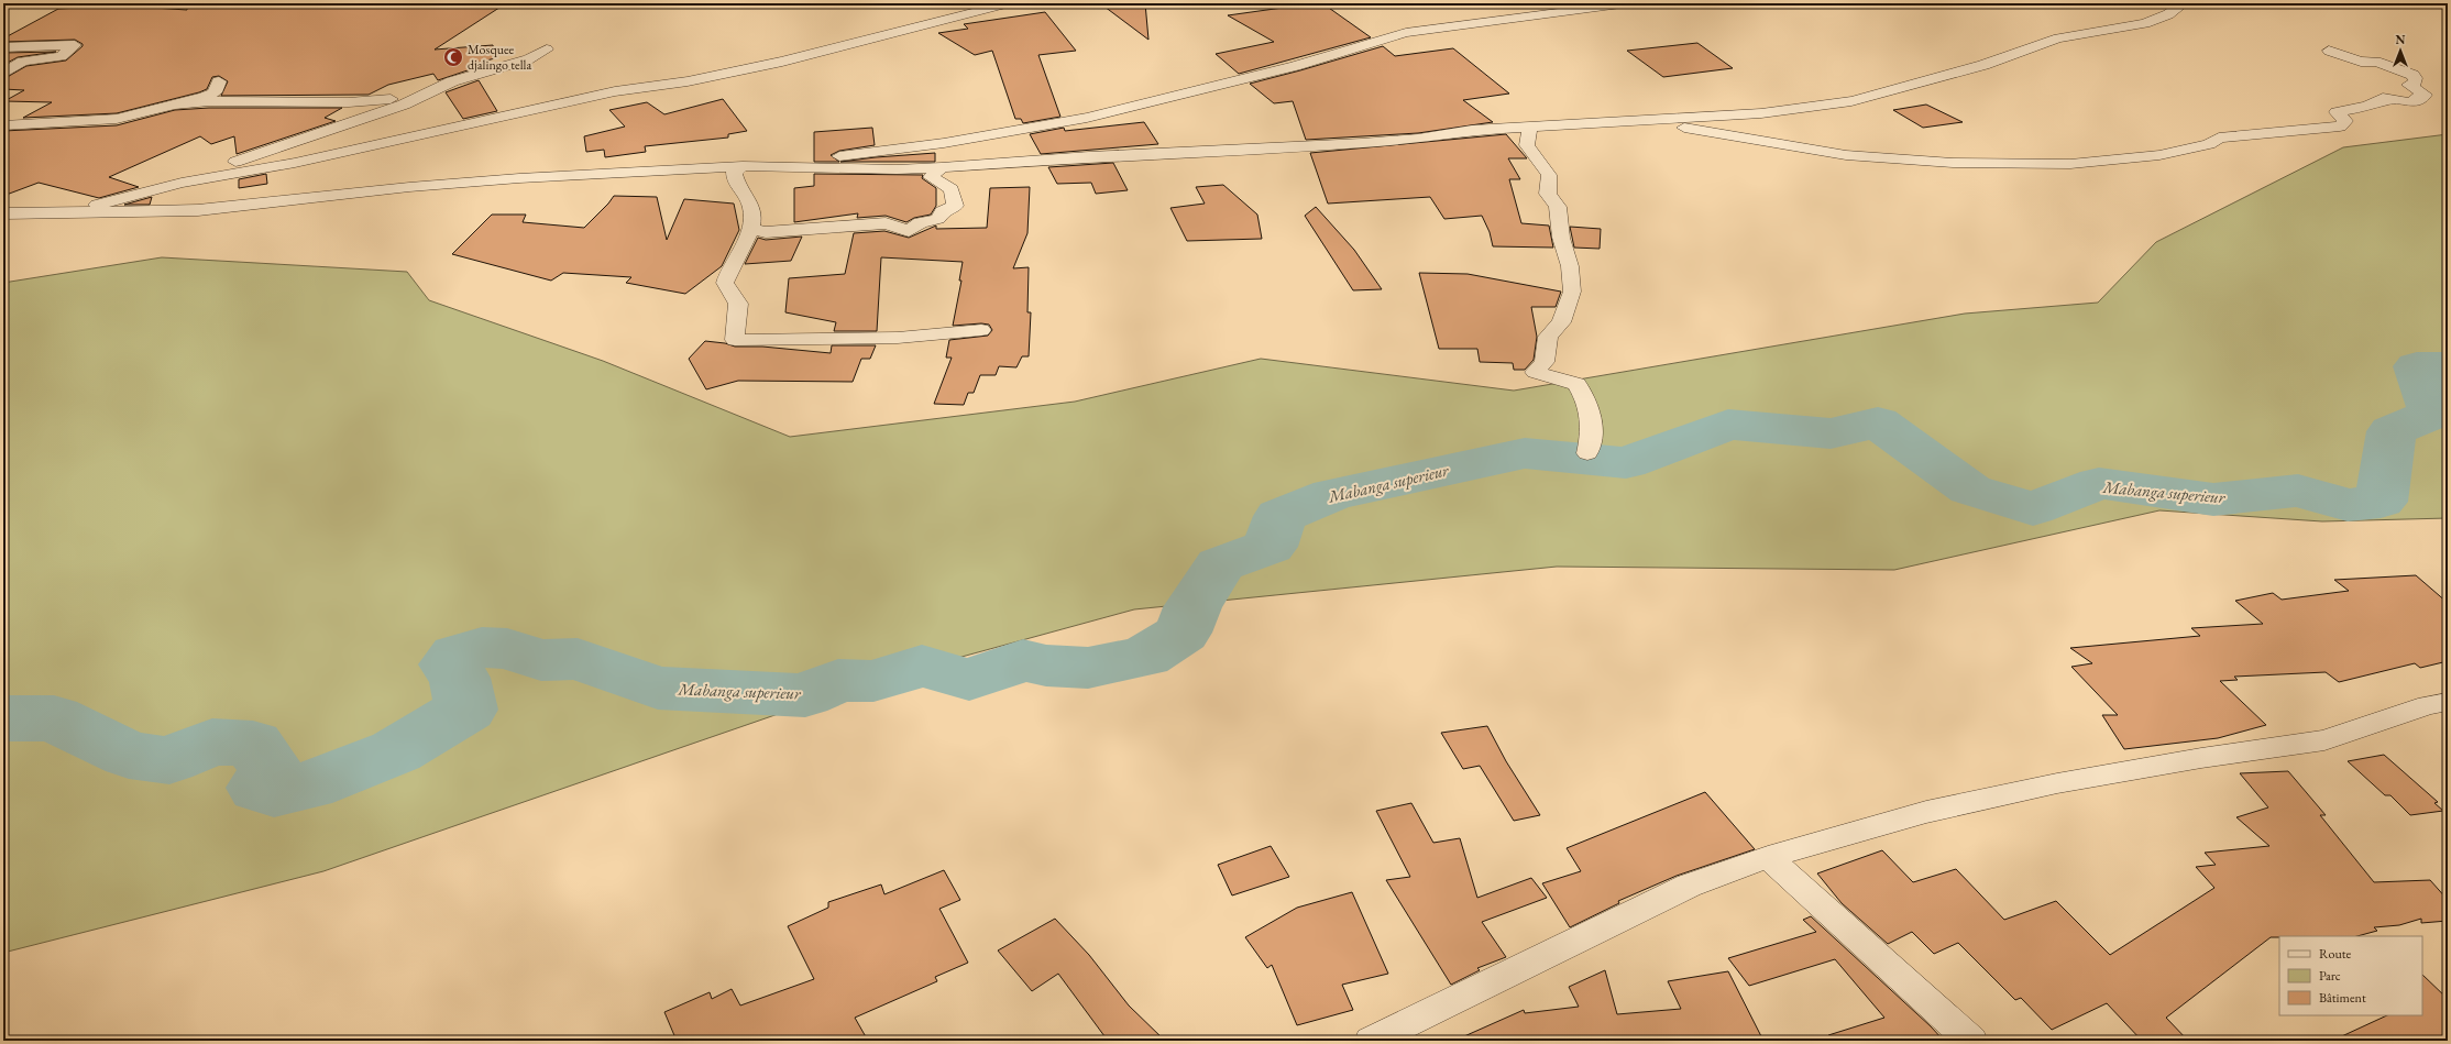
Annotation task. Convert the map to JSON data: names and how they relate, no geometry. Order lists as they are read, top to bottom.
{
  "water": ["Mabanga superieur"],
  "places": {
    "mosque": ["Mosquee djalingo tella"]
  },
  "legend": ["Route", "Parc", "Bâtiment"],
  "north": "top"
}
